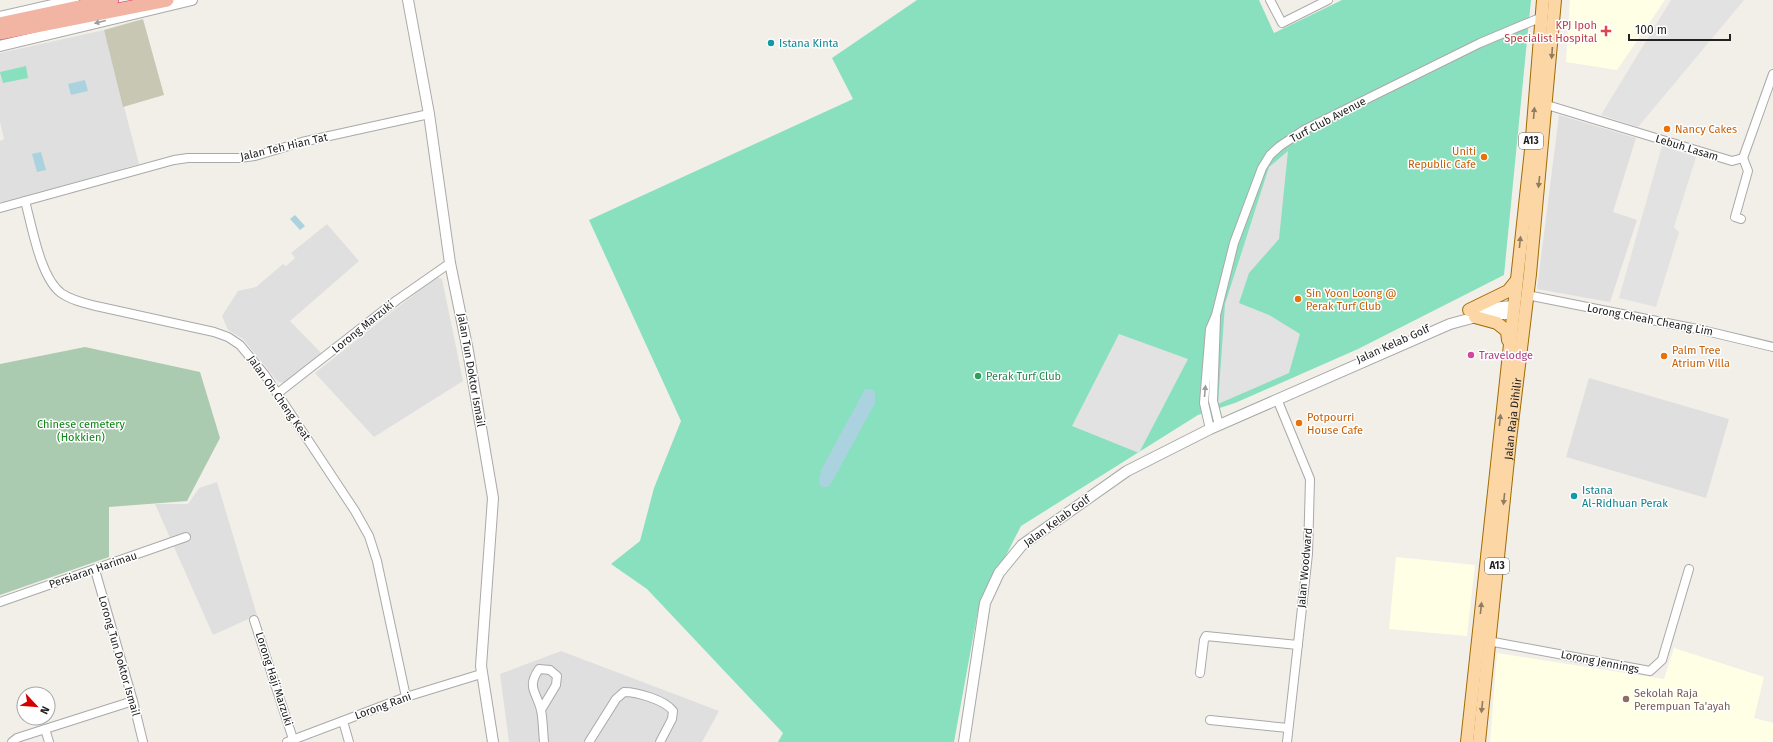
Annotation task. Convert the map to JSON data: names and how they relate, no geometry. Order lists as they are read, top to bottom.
{
  "streets": {
    "main road": ["A13", "Jalan Raja Dihilir"],
    "street": [
      "Turf Club Avenue",
      "Jalan Teh Hian Tat",
      "Lebuh Lasam",
      "Lorong Cheah Cheang Lim",
      "Lorong Marzuki",
      "Jalan Kelab Golf",
      "Jalan Tun Doktor Ismail",
      "Jalan Oh Cheng Keat",
      "Jalan Woodward",
      "Persiaran Harimau",
      "Lorong Tun Doktor Ismail",
      "Lorong Jennings",
      "Lorong Haji Marzuki",
      "Lorong Rani"
    ]
  },
  "crossings": [
    ["Turf Club Avenue", "Jalan Kelab Golf"],
    ["Turf Club Avenue", "Jalan Raja Dihilir"],
    ["Jalan Teh Hian Tat", "Jalan Tun Doktor Ismail"],
    ["Jalan Teh Hian Tat", "Jalan Oh Cheng Keat"],
    ["Lebuh Lasam", "Jalan Raja Dihilir"],
    ["Lorong Cheah Cheang Lim", "Jalan Raja Dihilir"],
    ["Lorong Marzuki", "Jalan Tun Doktor Ismail"],
    ["Lorong Marzuki", "Jalan Oh Cheng Keat"],
    ["Jalan Kelab Golf", "Jalan Woodward"],
    ["Jalan Tun Doktor Ismail", "Lorong Rani"],
    ["Jalan Oh Cheng Keat", "Lorong Rani"],
    ["Jalan Raja Dihilir", "Lorong Jennings"],
    ["Persiaran Harimau", "Lorong Tun Doktor Ismail"],
    ["Lorong Haji Marzuki", "Lorong Rani"]
  ],
  "parks": ["Chinese cemetery (Hokkien)"],
  "places": {
    "health": ["KPJ Ipoh Specialist Hospital"],
    "other": [
      "Istana Kinta",
      "Nancy Cakes",
      "Uniti Republic Cafe",
      "Sin Yoon Loong @ Perak Turf Club",
      "Travelodge",
      "Palm Tree Atrium Villa",
      "Perak Turf Club",
      "Potpourri House Cafe",
      "Istana Al-Ridhuan Perak",
      "Sekolah Raja Perempuan Ta'ayah"
    ]
  },
  "scale_bar": "100 m",
  "north": "bottom right"
}
